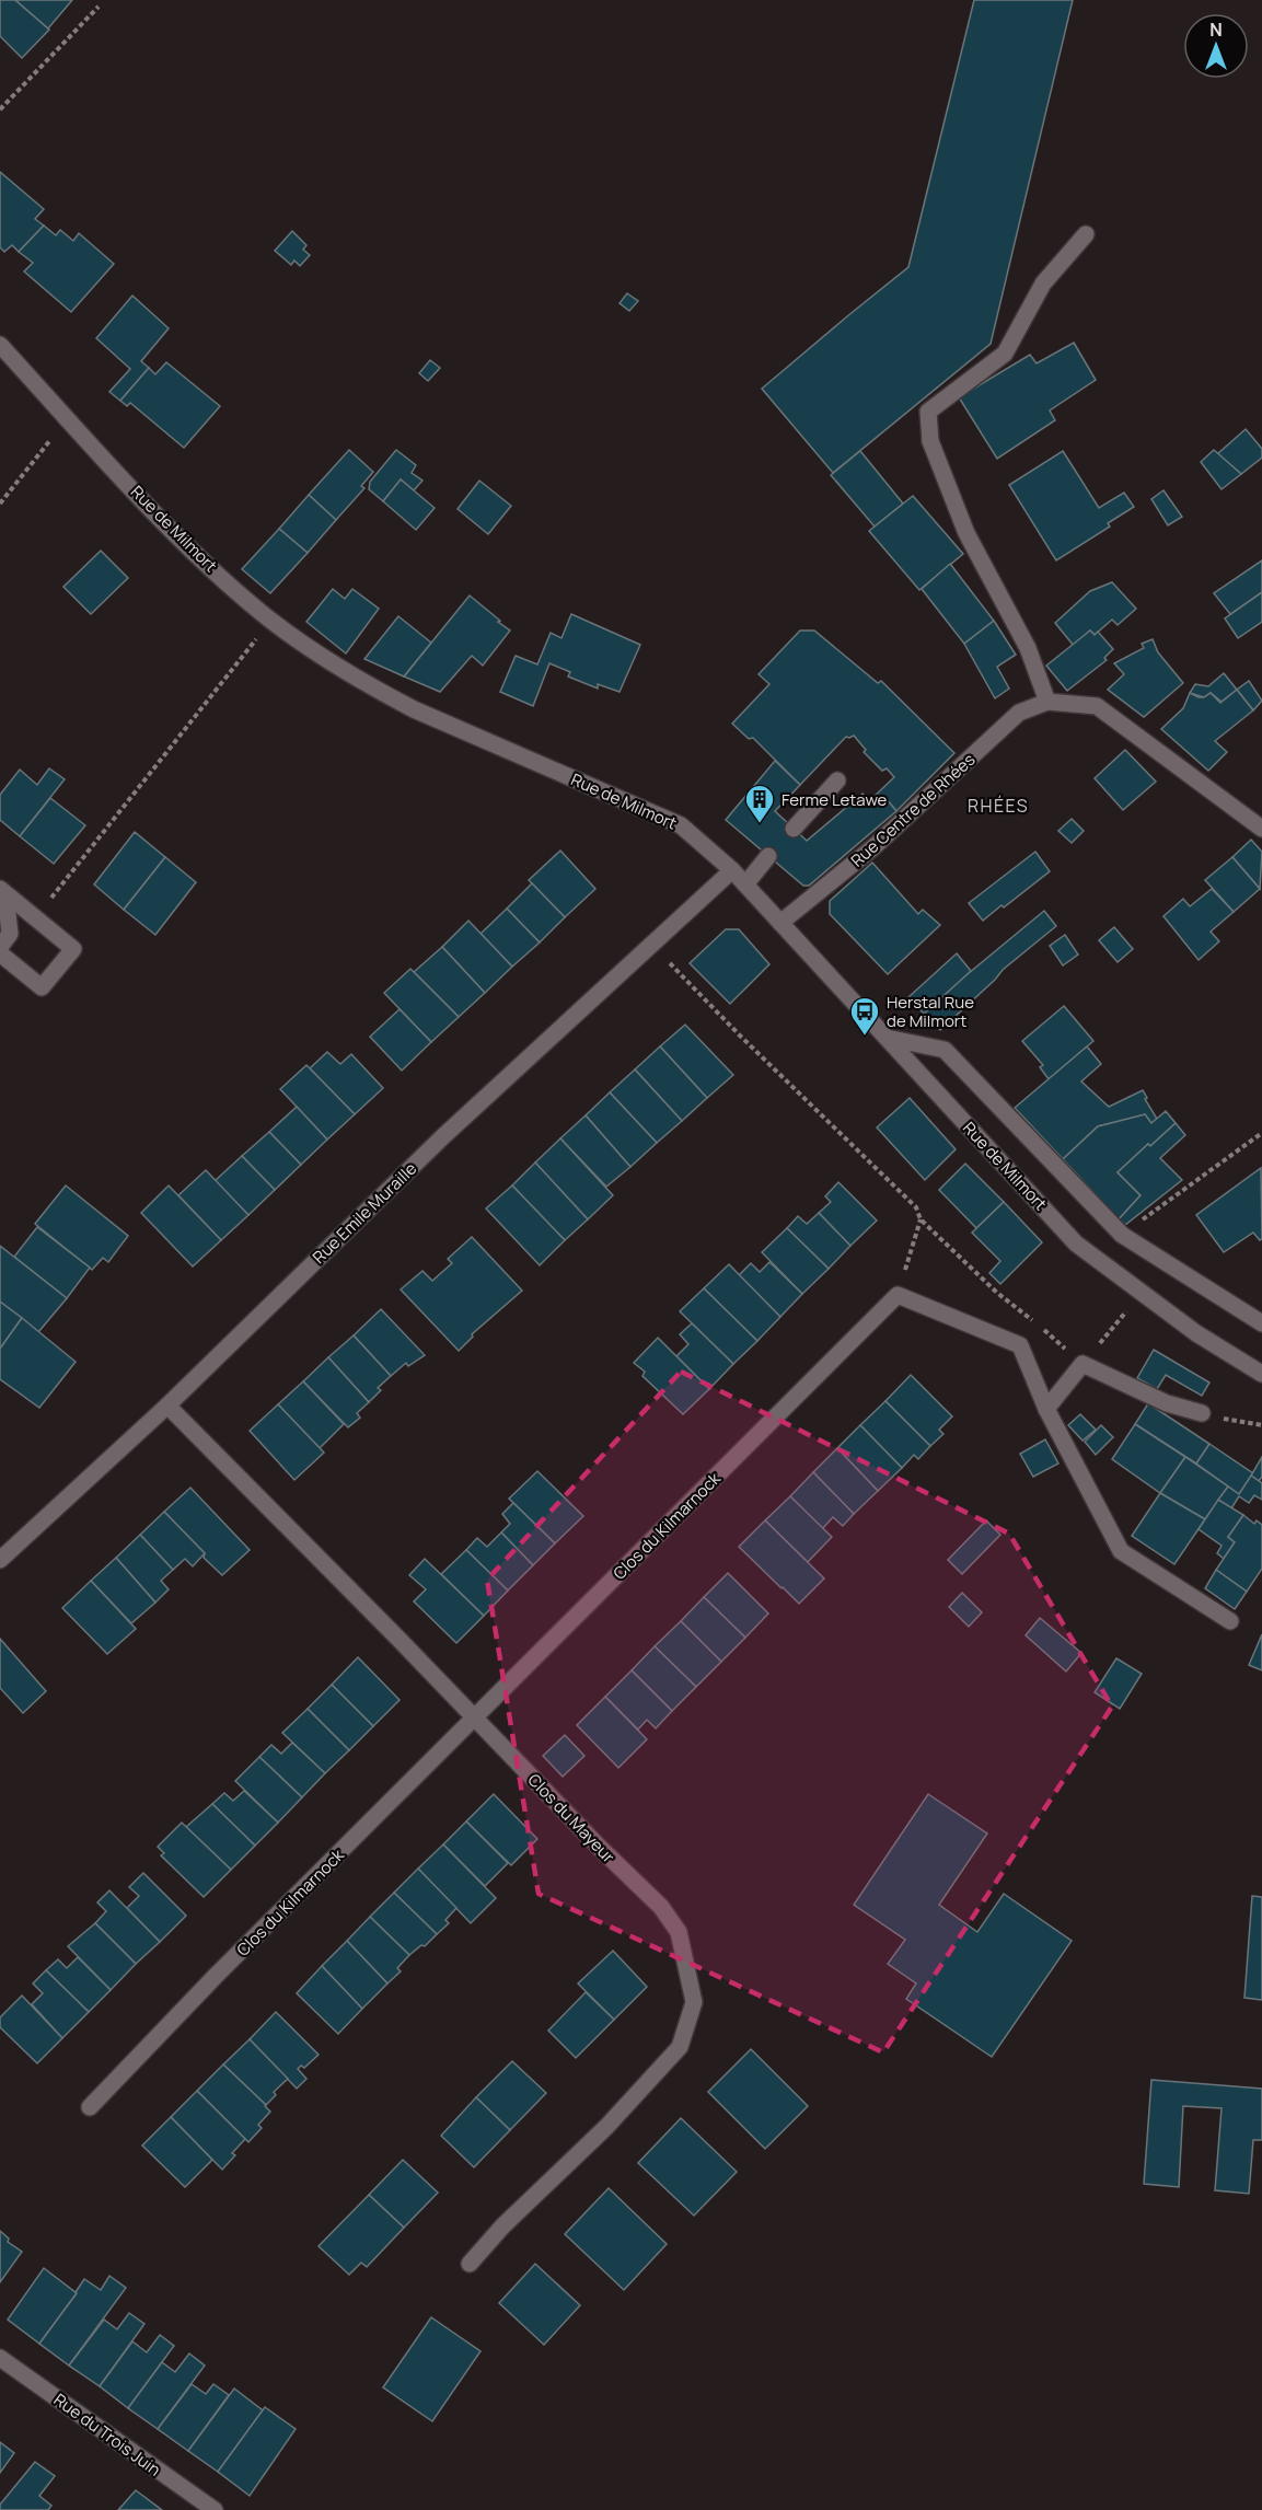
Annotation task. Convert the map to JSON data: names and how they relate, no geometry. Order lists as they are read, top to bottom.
{
  "streets": {
    "street": [
      "Rue de Milmort",
      "Rue Centre de Rhées",
      "Rue Emile Muraille",
      "Clos du Kilmarnock",
      "Clos du Mayeur",
      "Rue du Trois Juin"
    ]
  },
  "crossings": [
    ["Rue de Milmort", "Rue Centre de Rhées"],
    ["Rue de Milmort", "Rue Emile Muraille"],
    ["Rue Emile Muraille", "Clos du Mayeur"],
    ["Clos du Kilmarnock", "Clos du Mayeur"]
  ],
  "districts": ["RHÉES"],
  "places": {
    "building": ["Ferme Letawe"],
    "bus stop": ["Herstal Rue de Milmort"]
  },
  "north": "top"
}
